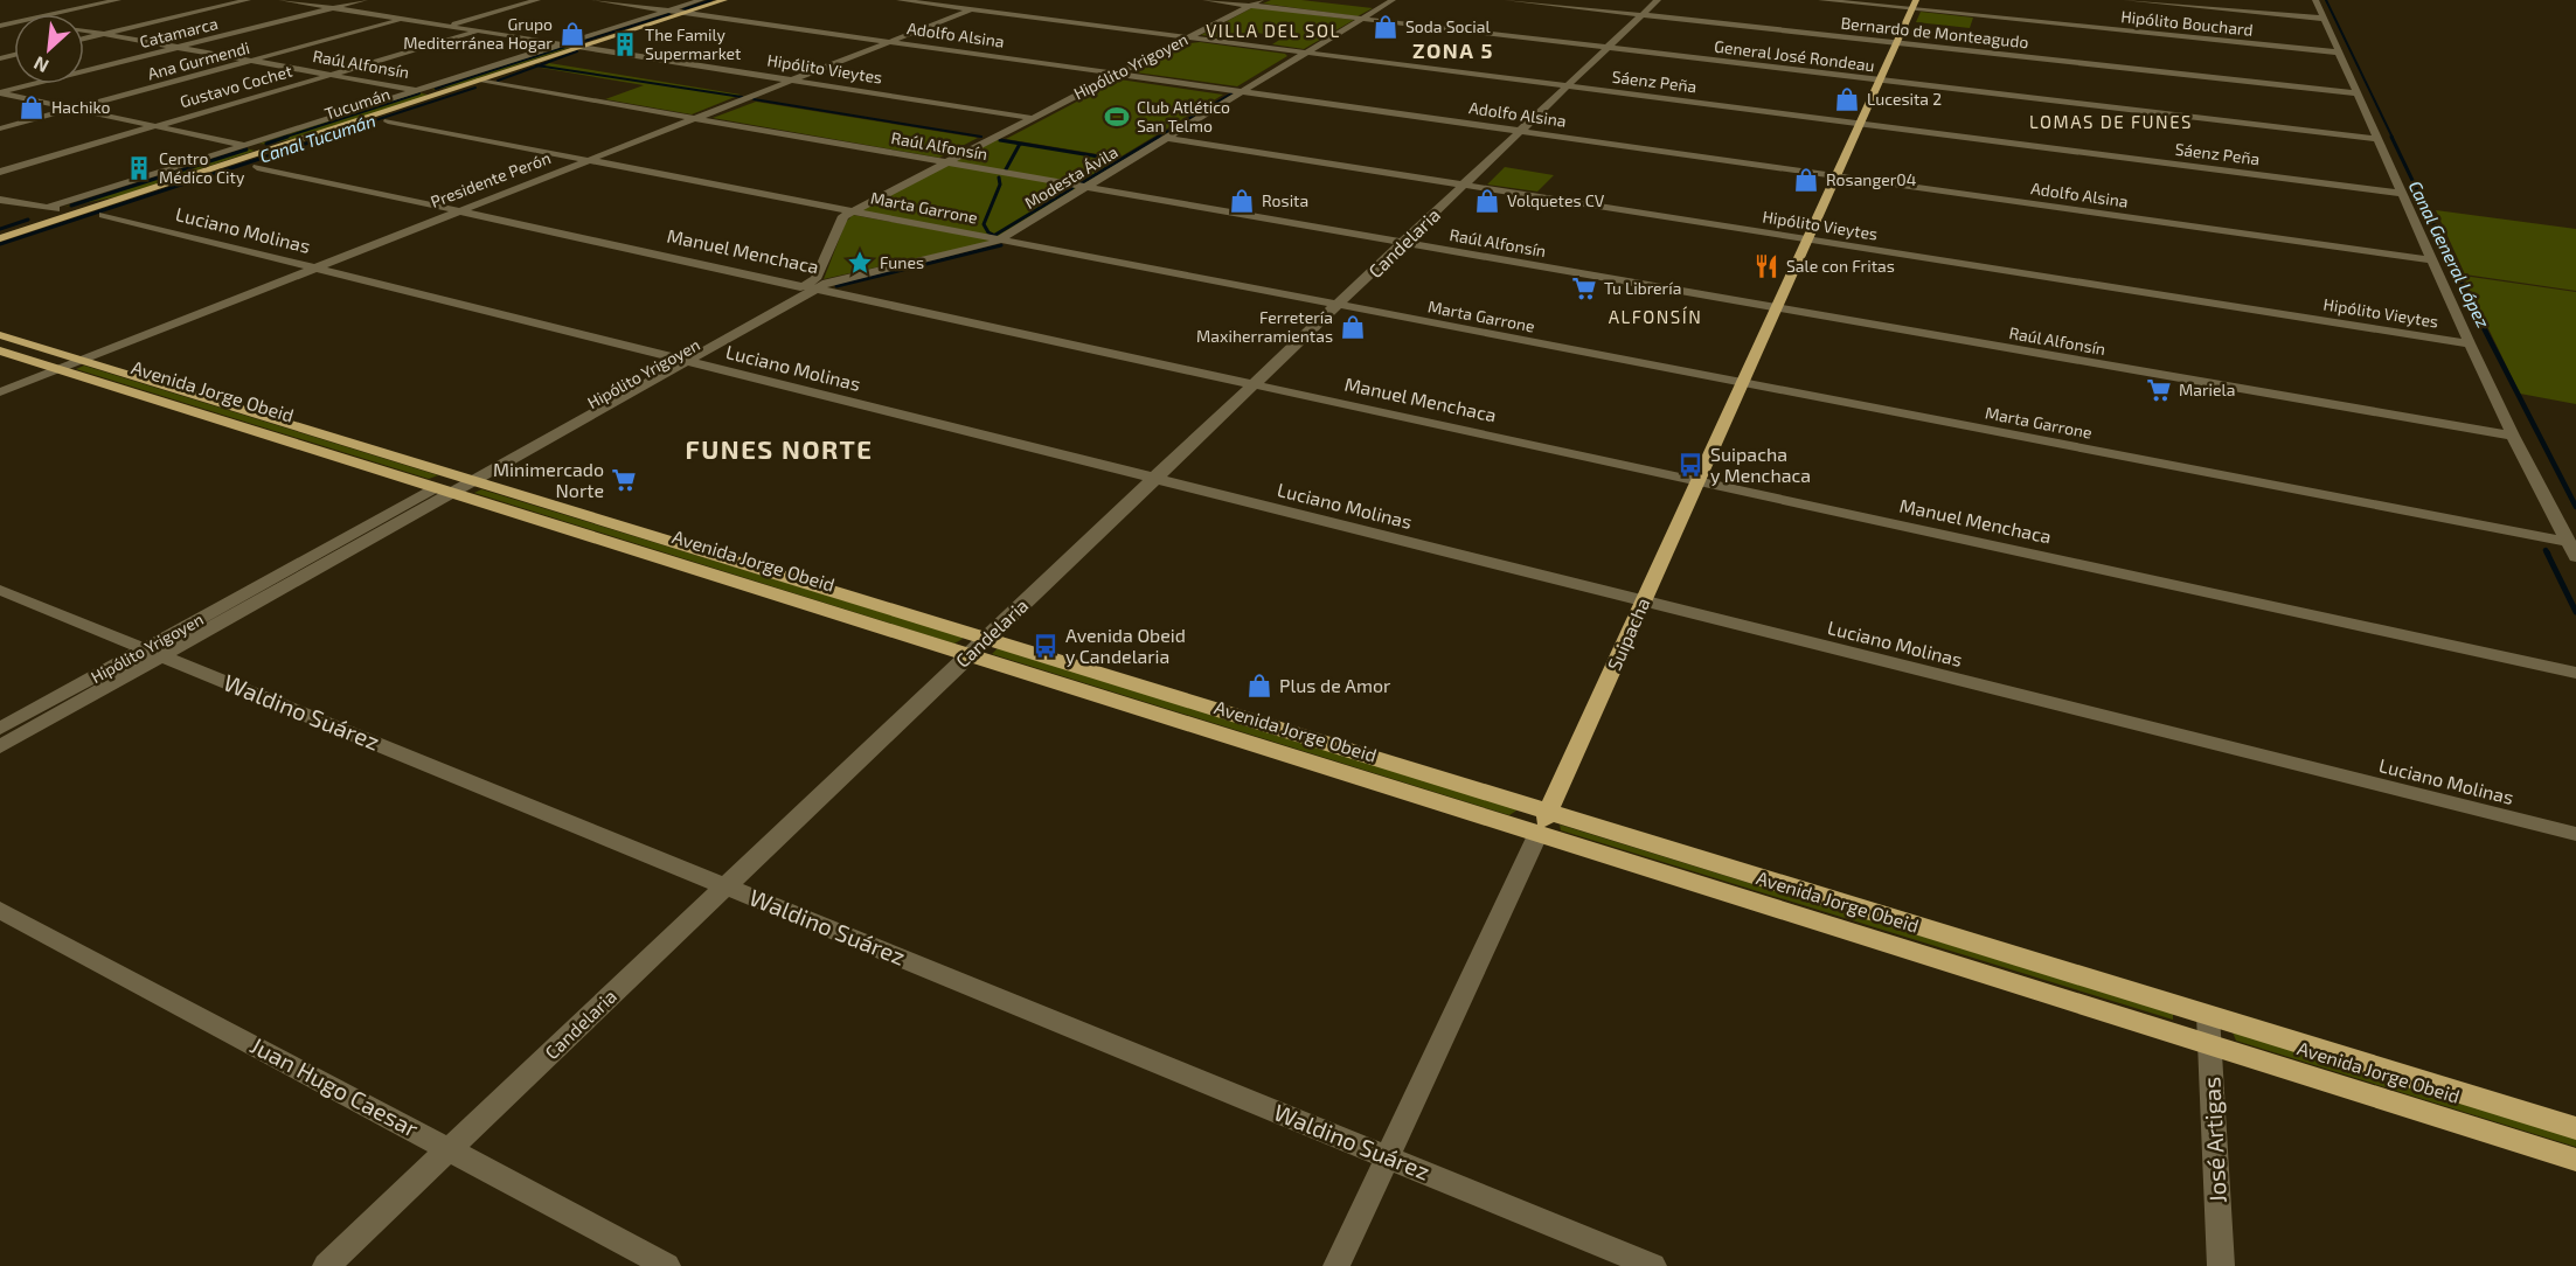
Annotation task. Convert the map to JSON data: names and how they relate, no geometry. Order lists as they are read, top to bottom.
{
  "streets": {
    "main road": ["Tucumán", "Avenida Jorge Obeid", "Suipacha"],
    "street": [
      "Hipólito Bouchard",
      "Catamarca",
      "Bernardo de Monteagudo",
      "Adolfo Alsina",
      "General José Rondeau",
      "Ana Gurmendi",
      "Raúl Alfonsín",
      "Hipólito Yrigoyen",
      "Hipólito Vieytes",
      "Sáenz Peña",
      "Gustavo Cochet",
      "Modesta Ávila",
      "Presidente Perón",
      "Marta Garrone",
      "Luciano Molinas",
      "Candelaria",
      "Manuel Menchaca",
      "Waldino Suárez",
      "Juan Hugo Caesar",
      "José Artigas"
    ]
  },
  "crossings": [
    ["Hipólito Bouchard", "Suipacha"],
    ["Catamarca", "Raúl Alfonsín"],
    ["Catamarca", "Hipólito Vieytes"],
    ["Bernardo de Monteagudo", "Candelaria"],
    ["Bernardo de Monteagudo", "Suipacha"],
    ["Adolfo Alsina", "Hipólito Yrigoyen"],
    ["Adolfo Alsina", "Tucumán"],
    ["Adolfo Alsina", "Modesta Ávila"],
    ["Adolfo Alsina", "Presidente Perón"],
    ["Adolfo Alsina", "Candelaria"],
    ["Adolfo Alsina", "Suipacha"],
    ["General José Rondeau", "Hipólito Yrigoyen"],
    ["General José Rondeau", "Modesta Ávila"],
    ["General José Rondeau", "Candelaria"],
    ["General José Rondeau", "Suipacha"],
    ["Ana Gurmendi", "Raúl Alfonsín"],
    ["Ana Gurmendi", "Hipólito Vieytes"],
    ["Raúl Alfonsín", "Hipólito Yrigoyen"],
    ["Raúl Alfonsín", "Gustavo Cochet"],
    ["Raúl Alfonsín", "Tucumán"],
    ["Raúl Alfonsín", "Modesta Ávila"],
    ["Raúl Alfonsín", "Presidente Perón"],
    ["Raúl Alfonsín", "Candelaria"],
    ["Raúl Alfonsín", "Suipacha"],
    ["Hipólito Yrigoyen", "Hipólito Vieytes"],
    ["Hipólito Yrigoyen", "Sáenz Peña"],
    ["Hipólito Yrigoyen", "Modesta Ávila"],
    ["Hipólito Yrigoyen", "Marta Garrone"],
    ["Hipólito Yrigoyen", "Luciano Molinas"],
    ["Hipólito Yrigoyen", "Manuel Menchaca"],
    ["Hipólito Yrigoyen", "Avenida Jorge Obeid"],
    ["Hipólito Yrigoyen", "Waldino Suárez"],
    ["Hipólito Vieytes", "Gustavo Cochet"],
    ["Hipólito Vieytes", "Tucumán"],
    ["Hipólito Vieytes", "Modesta Ávila"],
    ["Hipólito Vieytes", "Presidente Perón"],
    ["Hipólito Vieytes", "Candelaria"],
    ["Hipólito Vieytes", "Suipacha"],
    ["Sáenz Peña", "Modesta Ávila"],
    ["Sáenz Peña", "Presidente Perón"],
    ["Sáenz Peña", "Candelaria"],
    ["Sáenz Peña", "Suipacha"],
    ["Modesta Ávila", "Marta Garrone"],
    ["Modesta Ávila", "Manuel Menchaca"],
    ["Presidente Perón", "Marta Garrone"],
    ["Presidente Perón", "Luciano Molinas"],
    ["Presidente Perón", "Manuel Menchaca"],
    ["Presidente Perón", "Avenida Jorge Obeid"],
    ["Marta Garrone", "Candelaria"],
    ["Marta Garrone", "Suipacha"],
    ["Luciano Molinas", "Candelaria"],
    ["Luciano Molinas", "Suipacha"],
    ["Candelaria", "Manuel Menchaca"],
    ["Candelaria", "Avenida Jorge Obeid"],
    ["Candelaria", "Waldino Suárez"],
    ["Candelaria", "Juan Hugo Caesar"],
    ["Manuel Menchaca", "Suipacha"],
    ["Avenida Jorge Obeid", "Suipacha"],
    ["Avenida Jorge Obeid", "José Artigas"],
    ["Suipacha", "Waldino Suárez"]
  ],
  "districts": [
    "VILLA DEL SOL",
    "ZONA 5",
    "LOMAS DE FUNES",
    "ALFONSÍN",
    "FUNES NORTE"
  ],
  "water": ["Canal Tucumán", "Canal General López"],
  "places": {
    "shop": [
      "Soda Social",
      "Grupo Mediterránea Hogar",
      "Lucesita 2",
      "Hachiko",
      "Rosanger04",
      "Rosita",
      "Volquetes CV",
      "Ferretería Maxiherramientas",
      "Plus de Amor"
    ],
    "building": ["The Family Supermarket", "Centro Médico City"],
    "sports": ["Club Atlético San Telmo"],
    "place": ["Funes"],
    "restaurant": ["Sale con Fritas"],
    "supermarket": ["Tu Librería", "Mariela", "Minimercado Norte"],
    "bus stop": ["Suipacha y Menchaca", "Avenida Obeid y Candelaria"]
  },
  "north": "bottom left"
}
